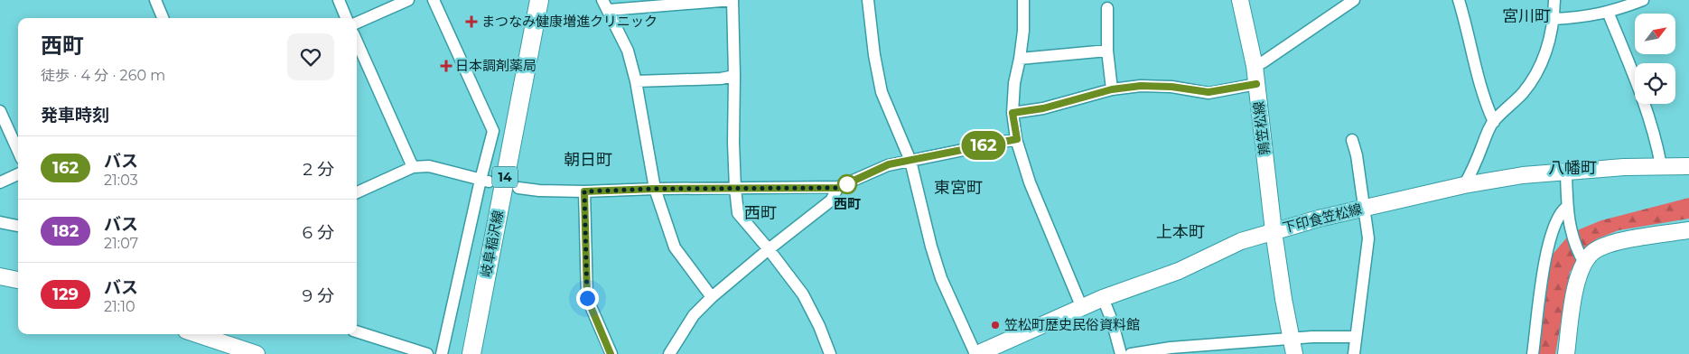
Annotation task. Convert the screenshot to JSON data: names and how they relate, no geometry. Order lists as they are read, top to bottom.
{
  "streets": {
    "main road": [
      "鶉笠松線",
      "14",
      "下印食笠松線",
      "岐阜稲沢線"
    ]
  },
  "crossings": [
    ["鶉笠松線", "下印食笠松線"]
  ],
  "districts": [
    "宮川町",
    "朝日町",
    "八幡町",
    "東宮町",
    "西町",
    "上本町"
  ],
  "places": {
    "health": ["まつなみ健康増進クリニック", "日本調剤薬局"],
    "other": ["西町", "笠松町歴史民俗資料館"]
  },
  "lines": ["bus line 162"],
  "north": "top right",
  "page": {
    "on_map": "162",
    "heading": [
      ["西町", "徒歩 · 4 分 · 260 m"],
      "発車時刻"
    ],
    "list": [
      {
        "mark": "162",
        "name": "バス",
        "note": "21:03",
        "value": "2 分"
      },
      {
        "mark": "182",
        "name": "バス",
        "note": "21:07",
        "value": "6 分"
      },
      {
        "mark": "129",
        "name": "バス",
        "note": "21:10",
        "value": "9 分"
      }
    ]
  }
}
